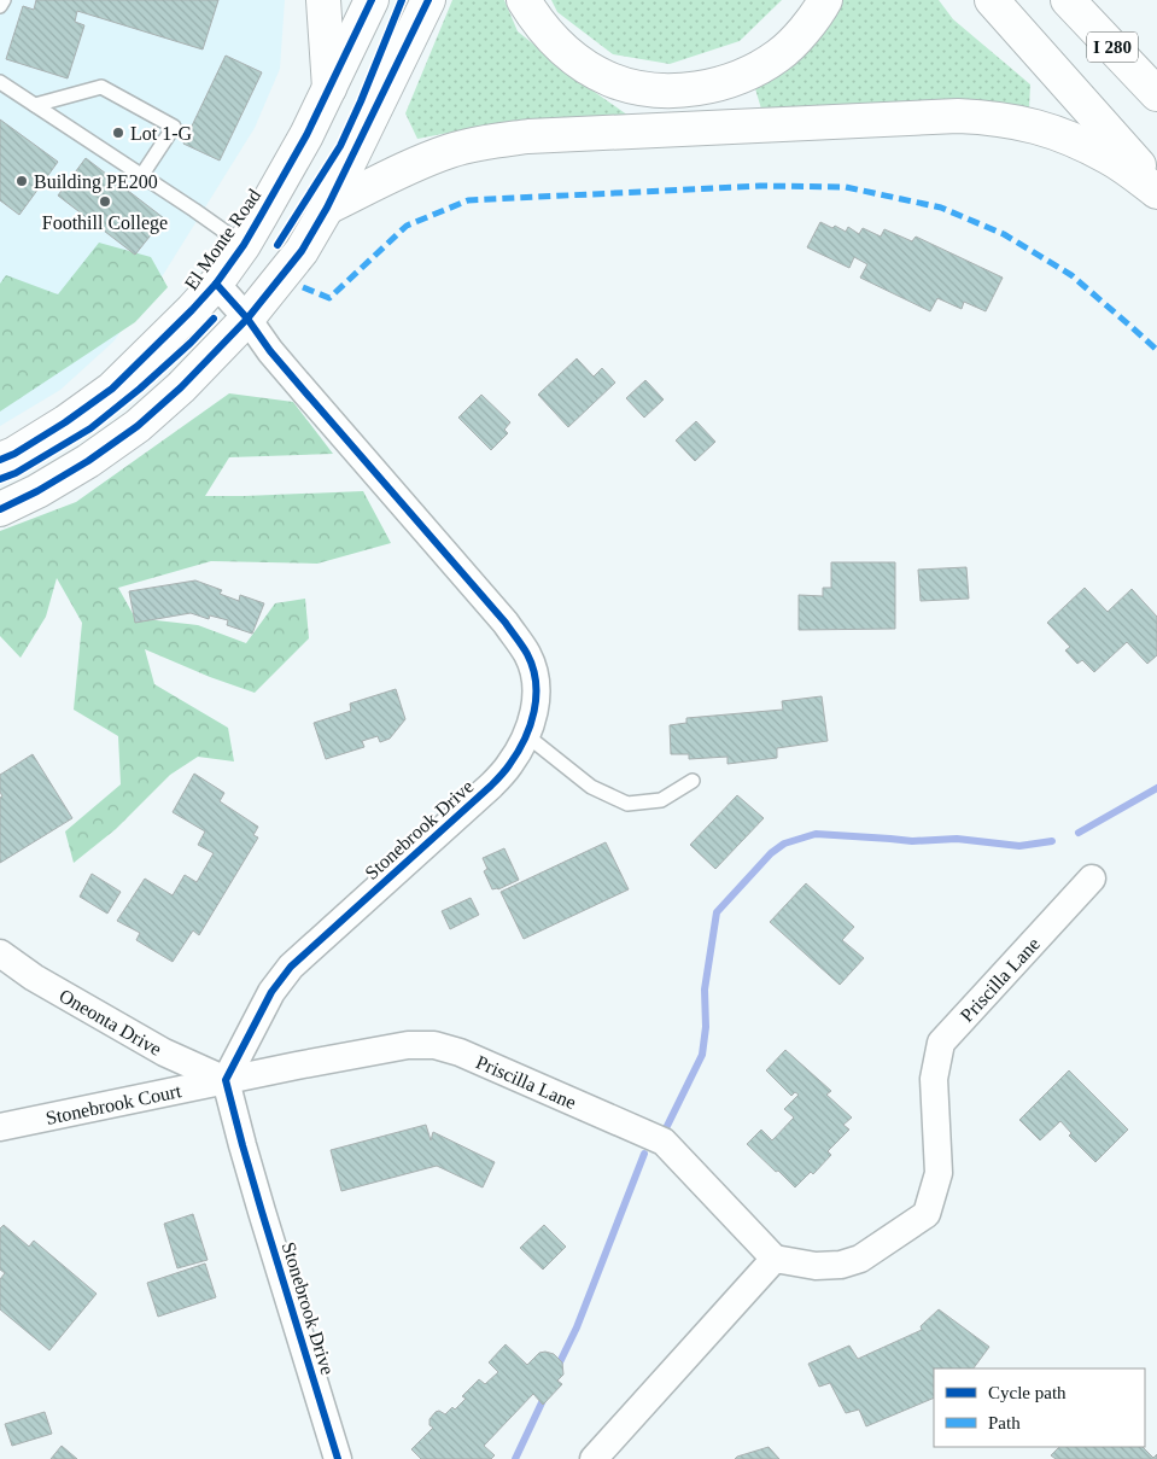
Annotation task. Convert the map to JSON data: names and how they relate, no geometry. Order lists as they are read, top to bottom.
{
  "streets": {
    "main road": ["I 280", "El Monte Road"],
    "street": [
      "Stonebrook Drive",
      "Priscilla Lane",
      "Oneonta Drive",
      "Stonebrook Court"
    ]
  },
  "crossings": [
    ["El Monte Road", "Stonebrook Drive"],
    ["Stonebrook Drive", "Priscilla Lane"],
    ["Stonebrook Drive", "Oneonta Drive"],
    ["Stonebrook Drive", "Stonebrook Court"],
    ["Priscilla Lane", "Oneonta Drive"],
    ["Priscilla Lane", "Stonebrook Court"],
    ["Oneonta Drive", "Stonebrook Court"]
  ],
  "places": ["Lot 1-G", "Building PE200", "Foothill College"],
  "legend": ["Cycle path", "Path"]
}
